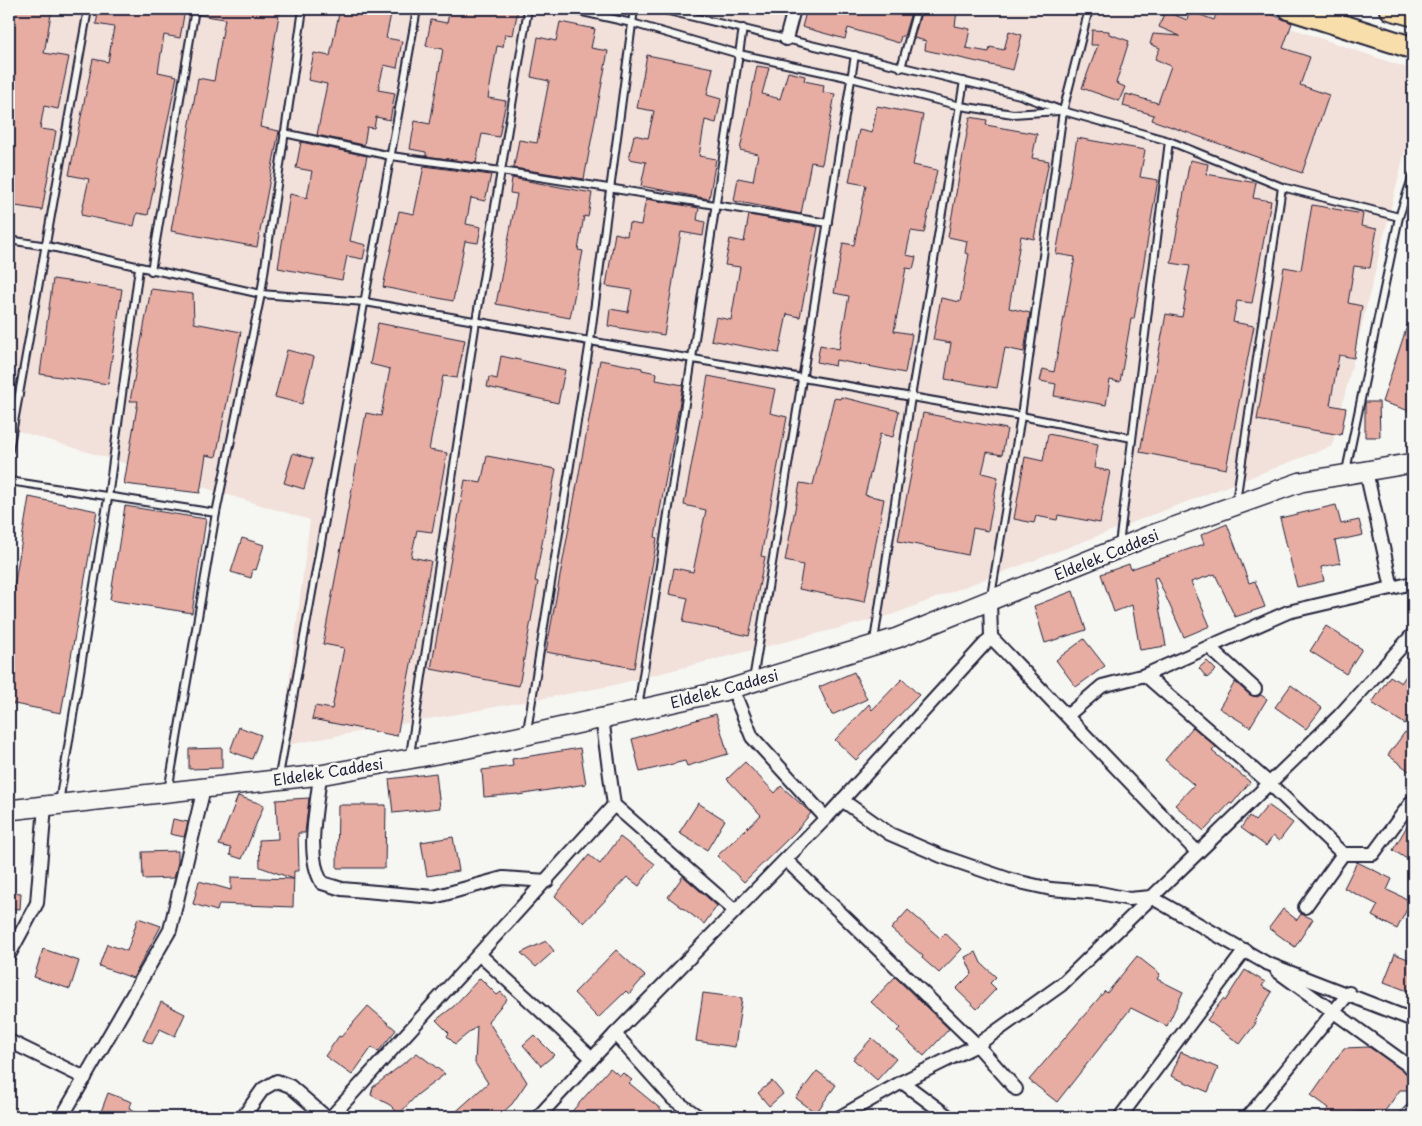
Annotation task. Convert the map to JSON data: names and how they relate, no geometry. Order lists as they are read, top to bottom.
{
  "streets": {
    "street": ["Eldelek Caddesi"]
  }
}
